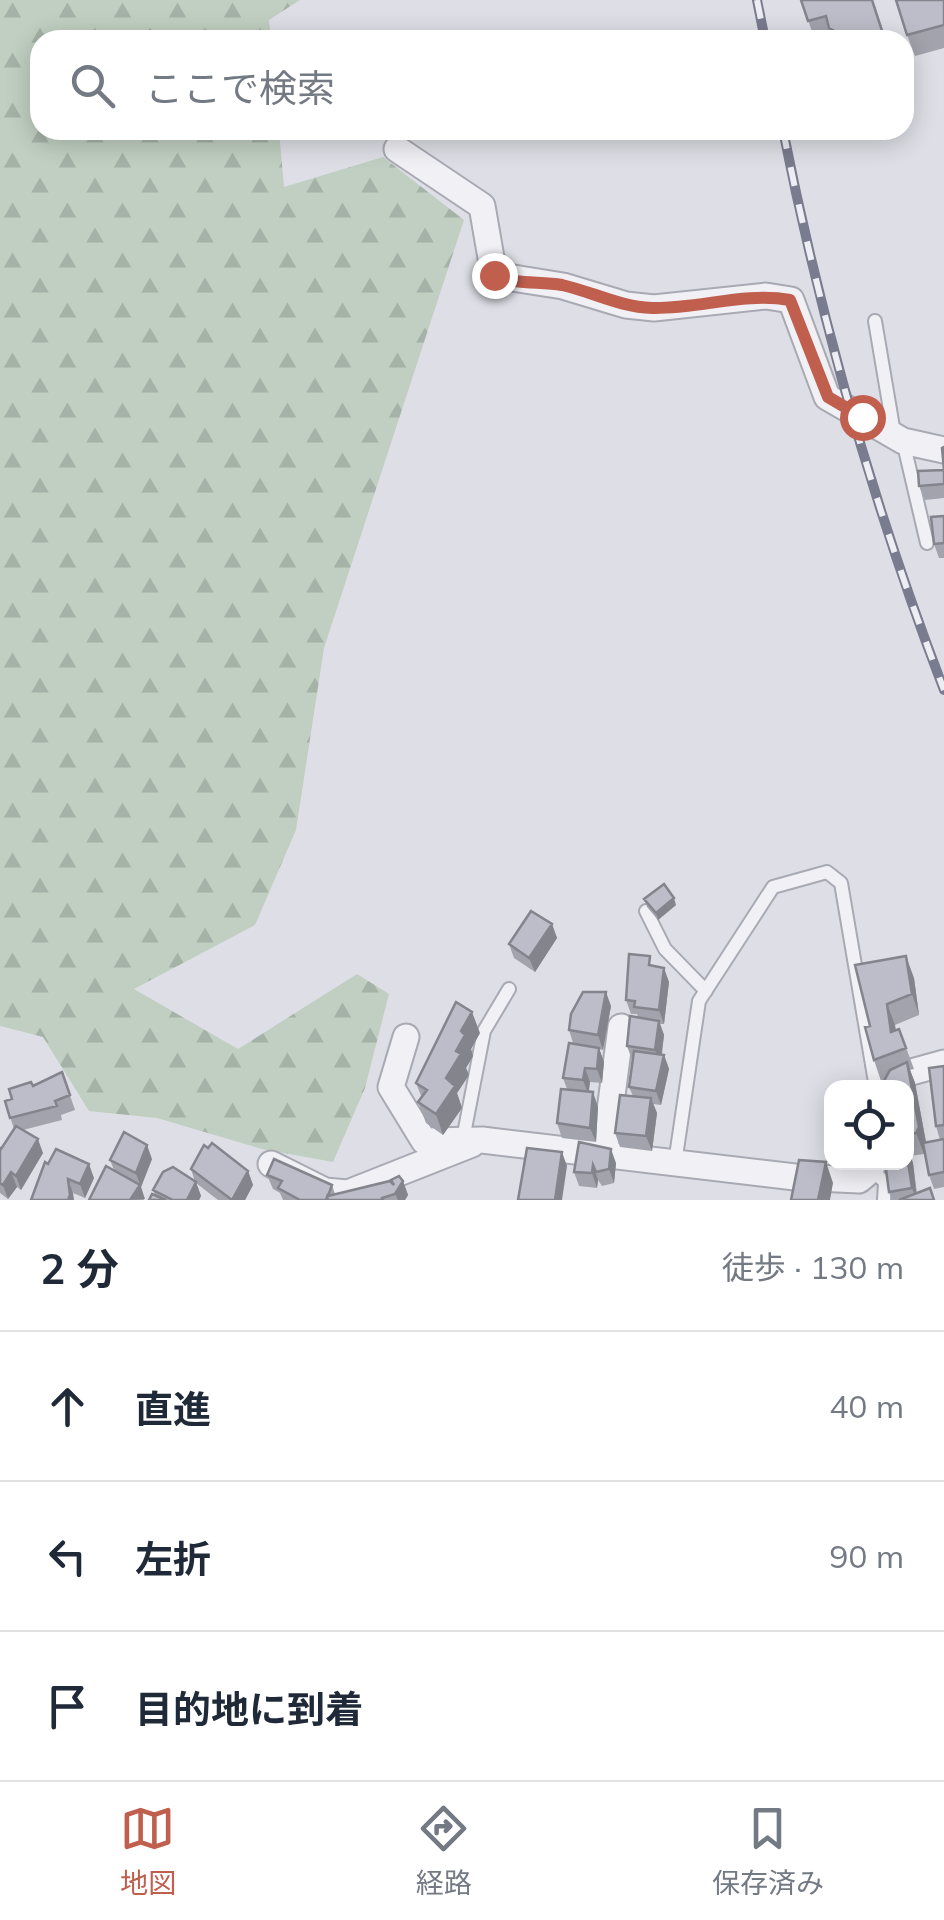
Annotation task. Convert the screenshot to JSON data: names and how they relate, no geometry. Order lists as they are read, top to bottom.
{
  "page": {
    "search": "ここで検索",
    "heading": ["2 分", "徒歩 · 130 m"],
    "list": [
      ["直進", "40 m"],
      ["左折", "90 m"],
      "目的地に到着"
    ],
    "nav": ["地図", "経路", "保存済み"]
  }
}
